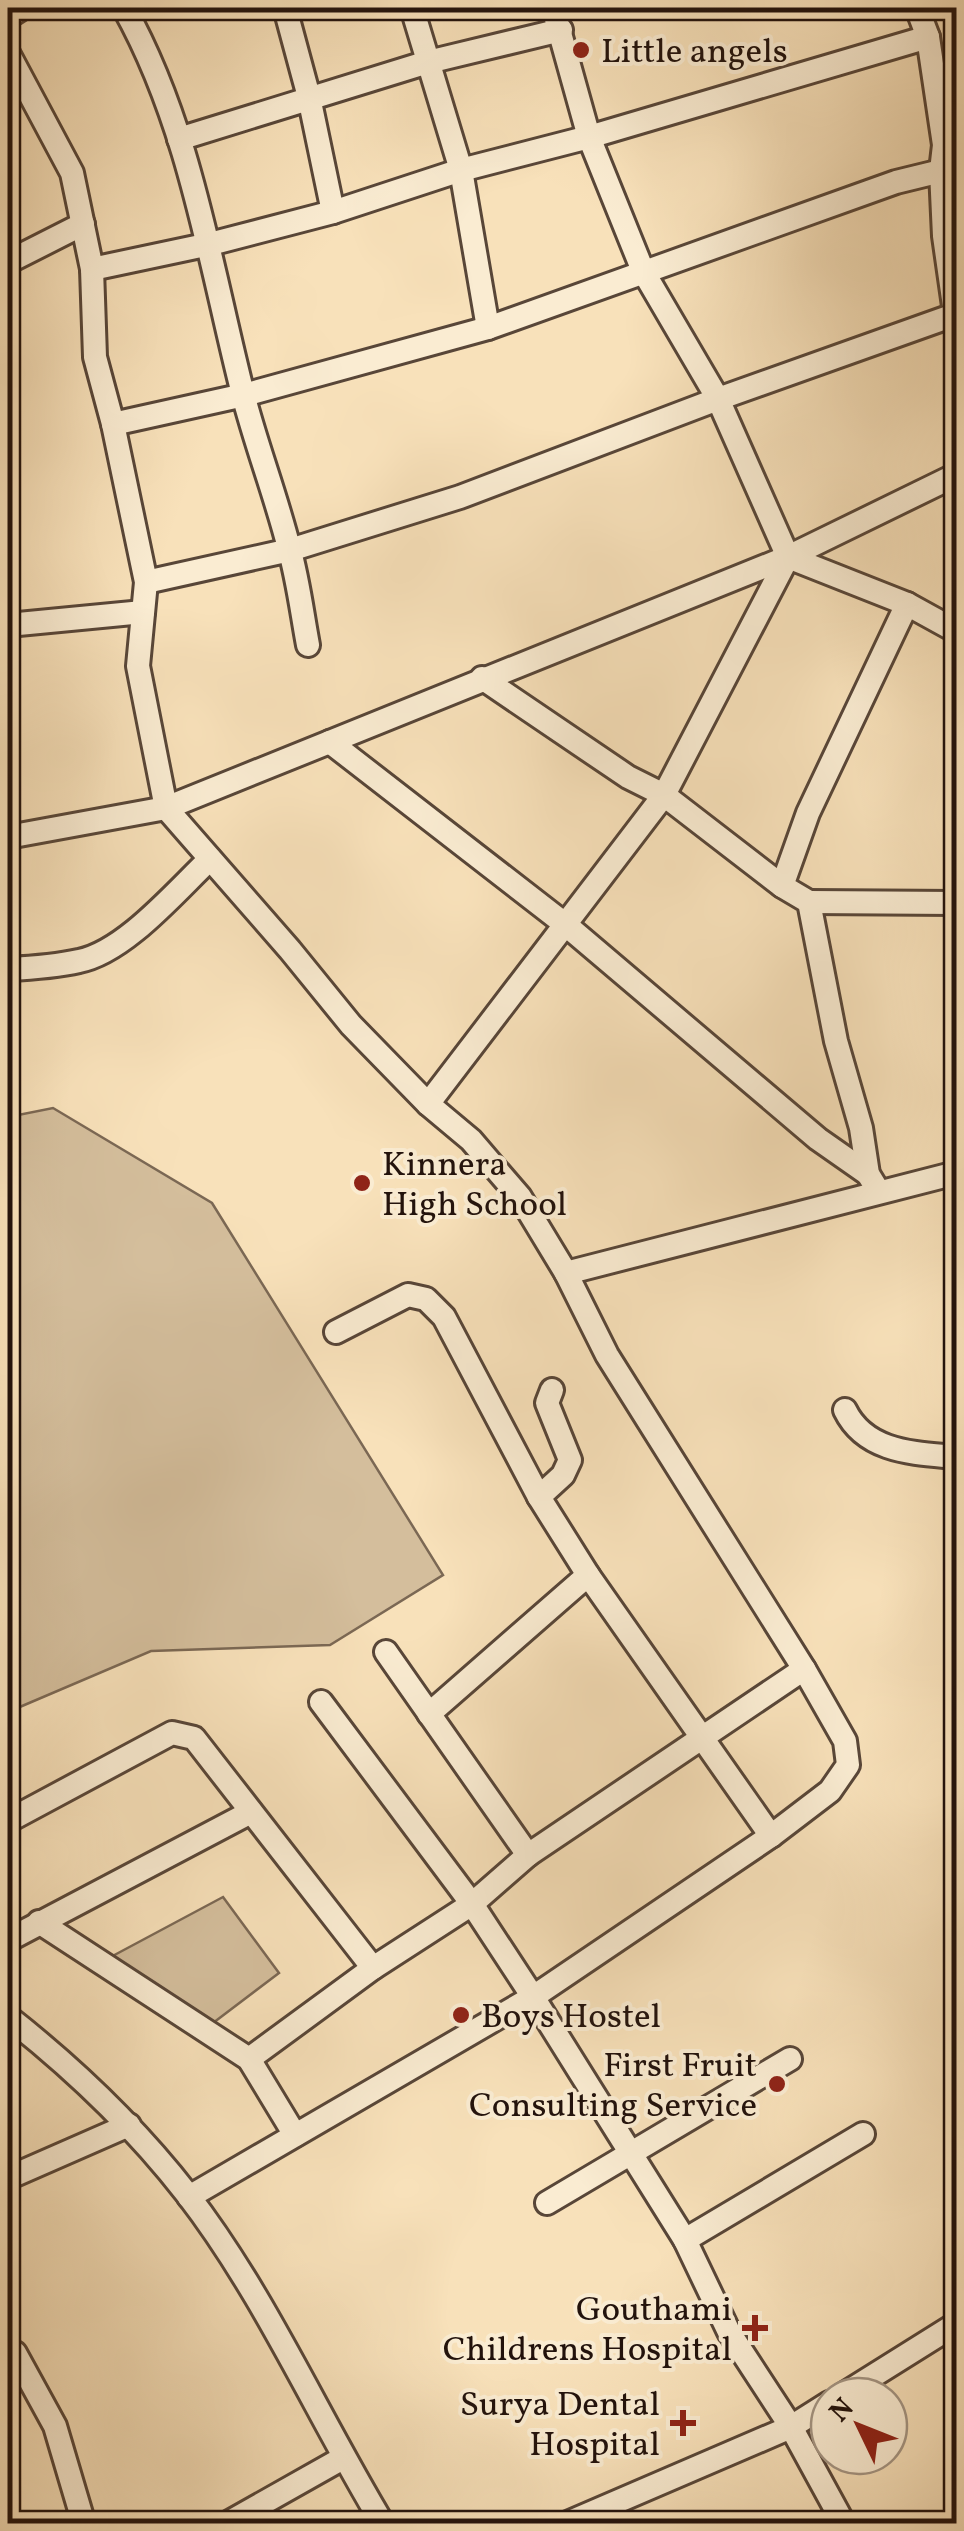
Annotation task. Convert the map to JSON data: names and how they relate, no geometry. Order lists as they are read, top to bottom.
{
  "places": {
    "other": [
      "Little angels",
      "Kinnera High School",
      "Boys Hostel",
      "First Fruit Consulting Service"
    ],
    "health": ["Gouthami Childrens Hospital", "Surya Dental Hospital"]
  },
  "north": "top left"
}
